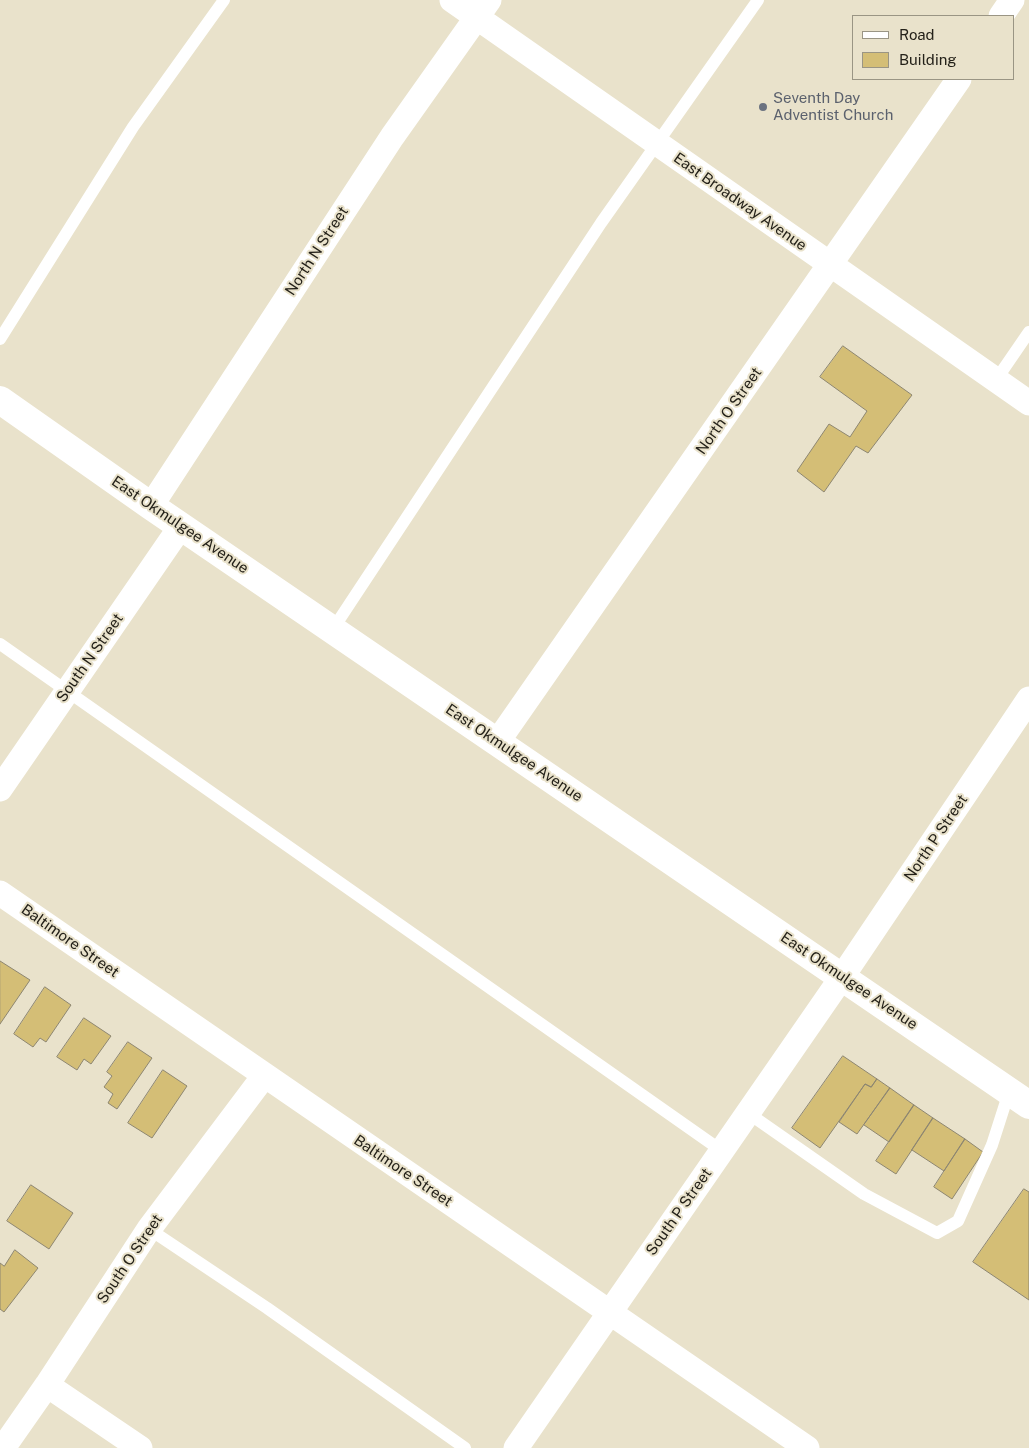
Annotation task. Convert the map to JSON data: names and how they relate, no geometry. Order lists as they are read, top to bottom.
{
  "streets": {
    "main road": ["East Okmulgee Avenue"],
    "street": [
      "East Broadway Avenue",
      "North N Street",
      "North O Street",
      "South N Street",
      "North P Street",
      "Baltimore Street",
      "South P Street",
      "South O Street"
    ]
  },
  "crossings": [
    ["East Broadway Avenue", "North N Street"],
    ["East Broadway Avenue", "North O Street"],
    ["North N Street", "East Okmulgee Avenue"],
    ["North O Street", "East Okmulgee Avenue"],
    ["East Okmulgee Avenue", "South N Street"],
    ["East Okmulgee Avenue", "North P Street"],
    ["East Okmulgee Avenue", "South P Street"],
    ["North P Street", "South P Street"],
    ["Baltimore Street", "South P Street"],
    ["Baltimore Street", "South O Street"]
  ],
  "places": ["Seventh Day Adventist Church"],
  "legend": ["Road", "Building"]
}
